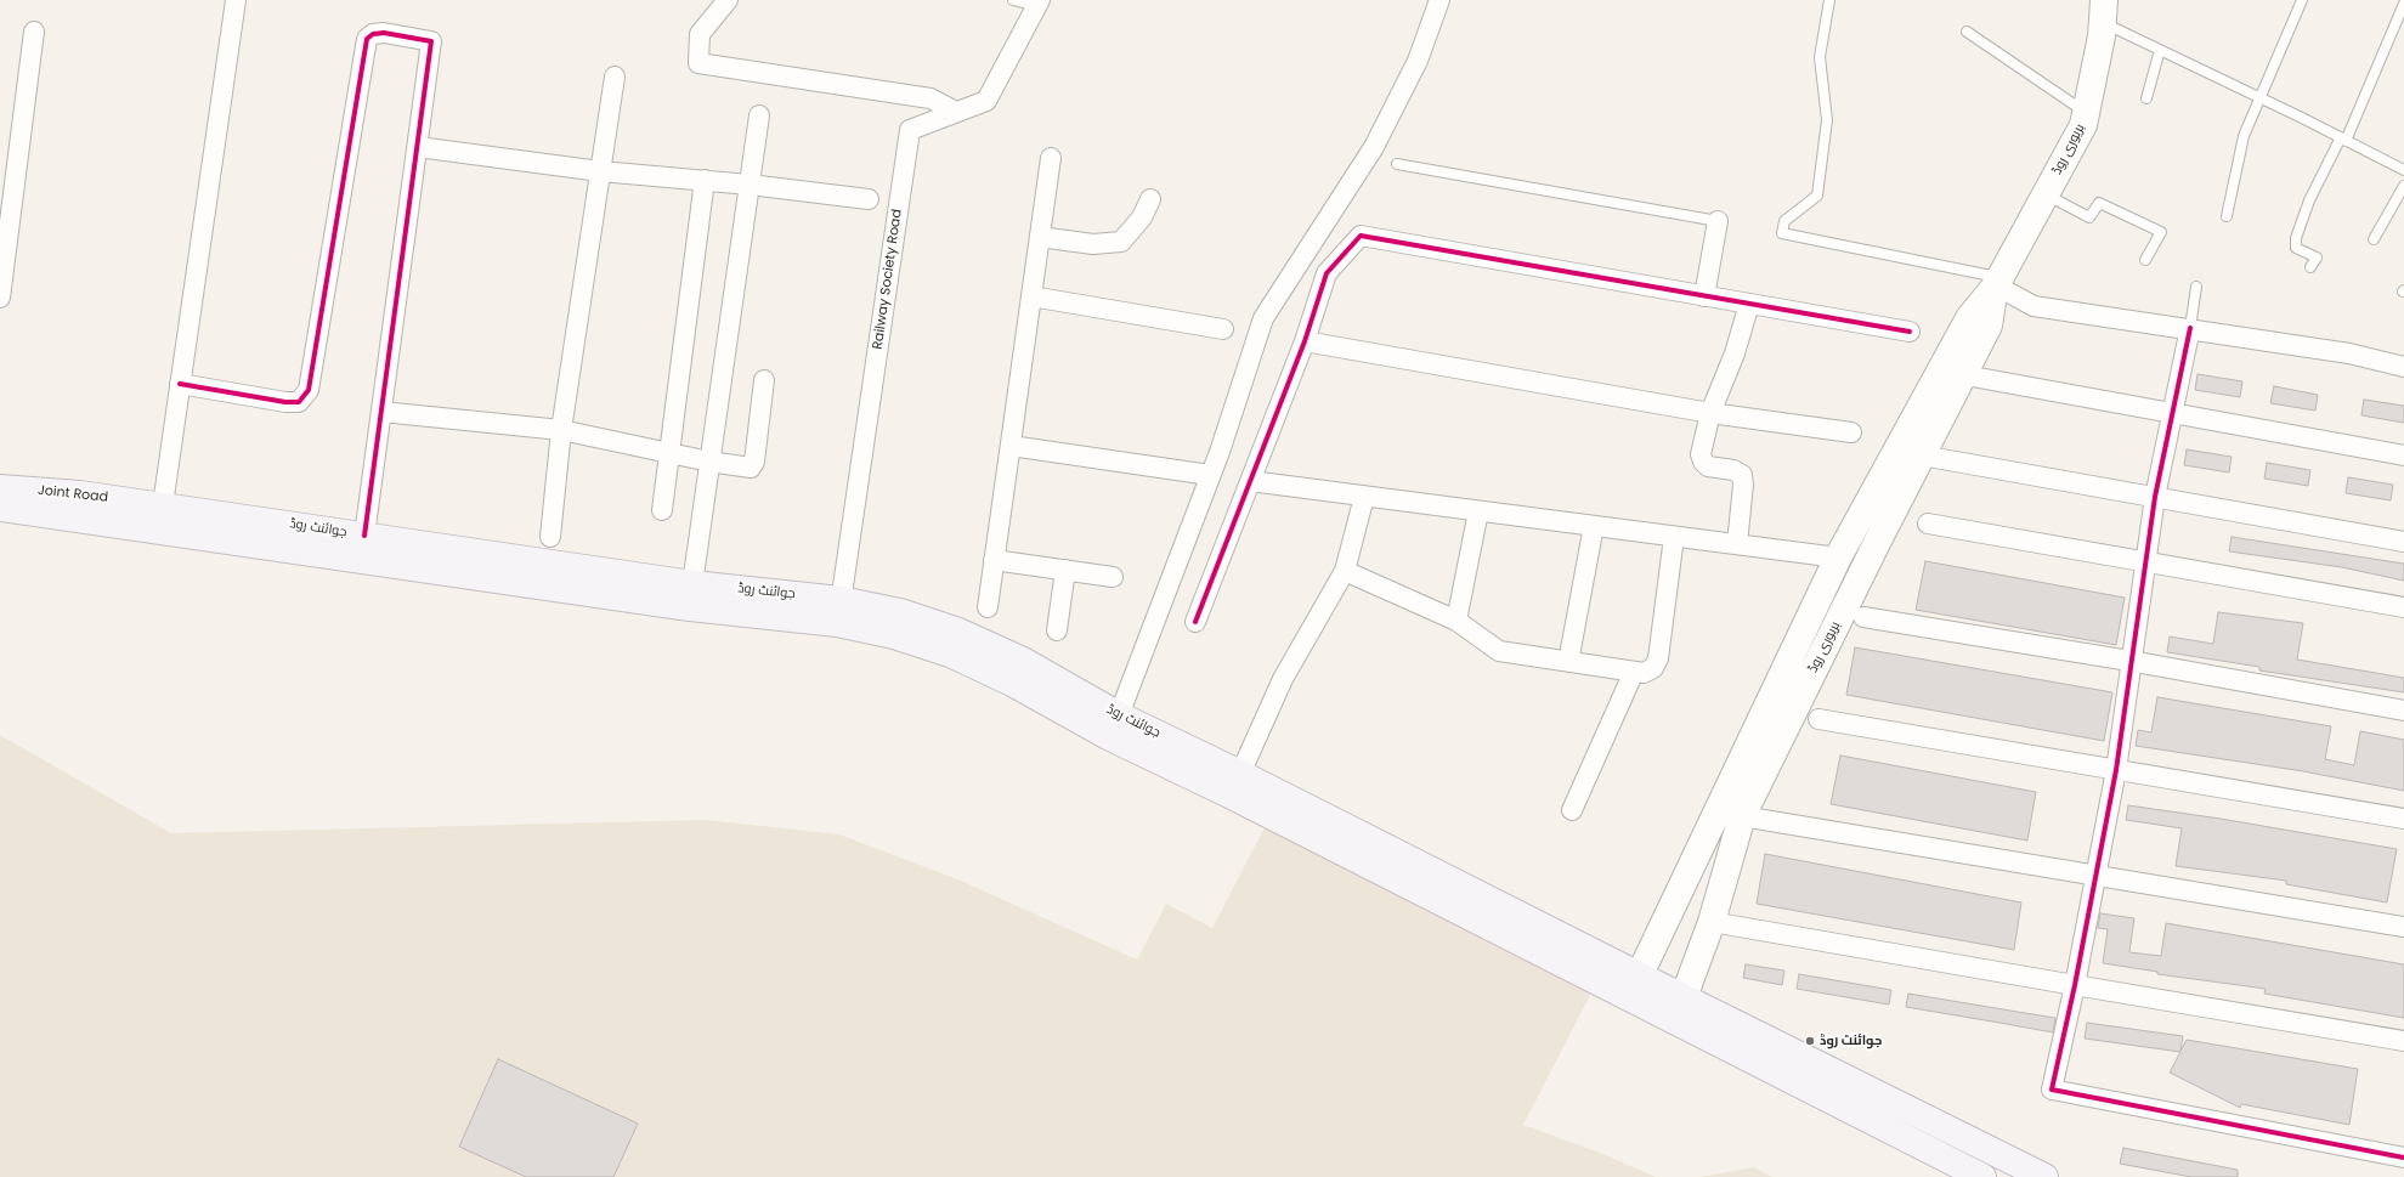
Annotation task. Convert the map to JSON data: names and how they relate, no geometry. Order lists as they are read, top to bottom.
{
  "streets": {
    "main road": ["بریوری روڈ", "Joint Road", "جوائنٹ روڈ"],
    "street": ["Railway Society Road"]
  },
  "crossings": [
    ["بریوری روڈ", "جوائنٹ روڈ"],
    ["Railway Society Road", "جوائنٹ روڈ"],
    ["Joint Road", "جوائنٹ روڈ"]
  ],
  "places": ["جوائنٹ روڈ"]
}
